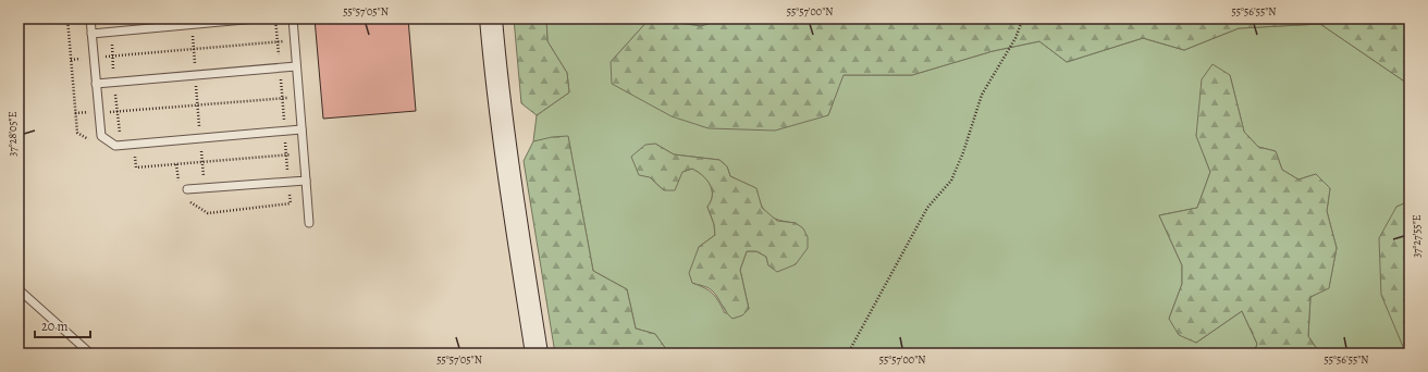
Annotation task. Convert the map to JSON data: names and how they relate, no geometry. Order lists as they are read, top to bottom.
{
  "scale_bar": "20 m",
  "coordinates": [
    "55°57'05\"N",
    "55°57'00\"N",
    "55°56'55\"N",
    "37°28'05\"E",
    "37°27'55\"E"
  ]
}
